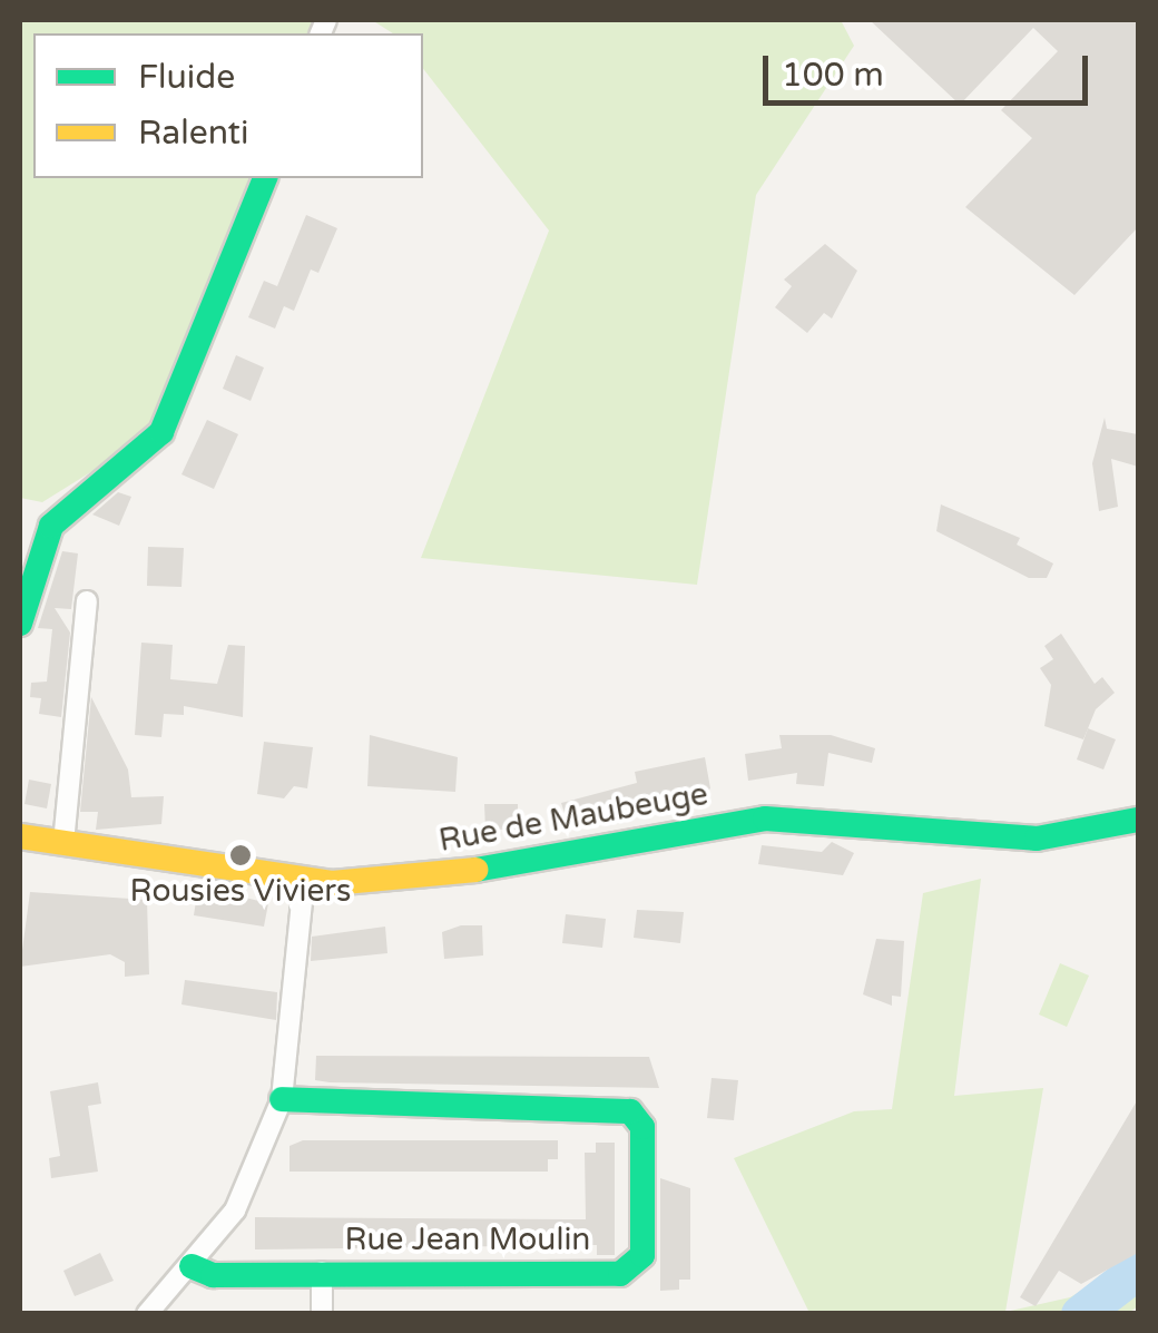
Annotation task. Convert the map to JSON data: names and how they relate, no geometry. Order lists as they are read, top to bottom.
{
  "streets": {
    "street": ["Rue de Maubeuge", "Rue Jean Moulin"]
  },
  "places": ["Rousies Viviers"],
  "legend": ["Fluide", "Ralenti"],
  "scale_bar": "100 m"
}
